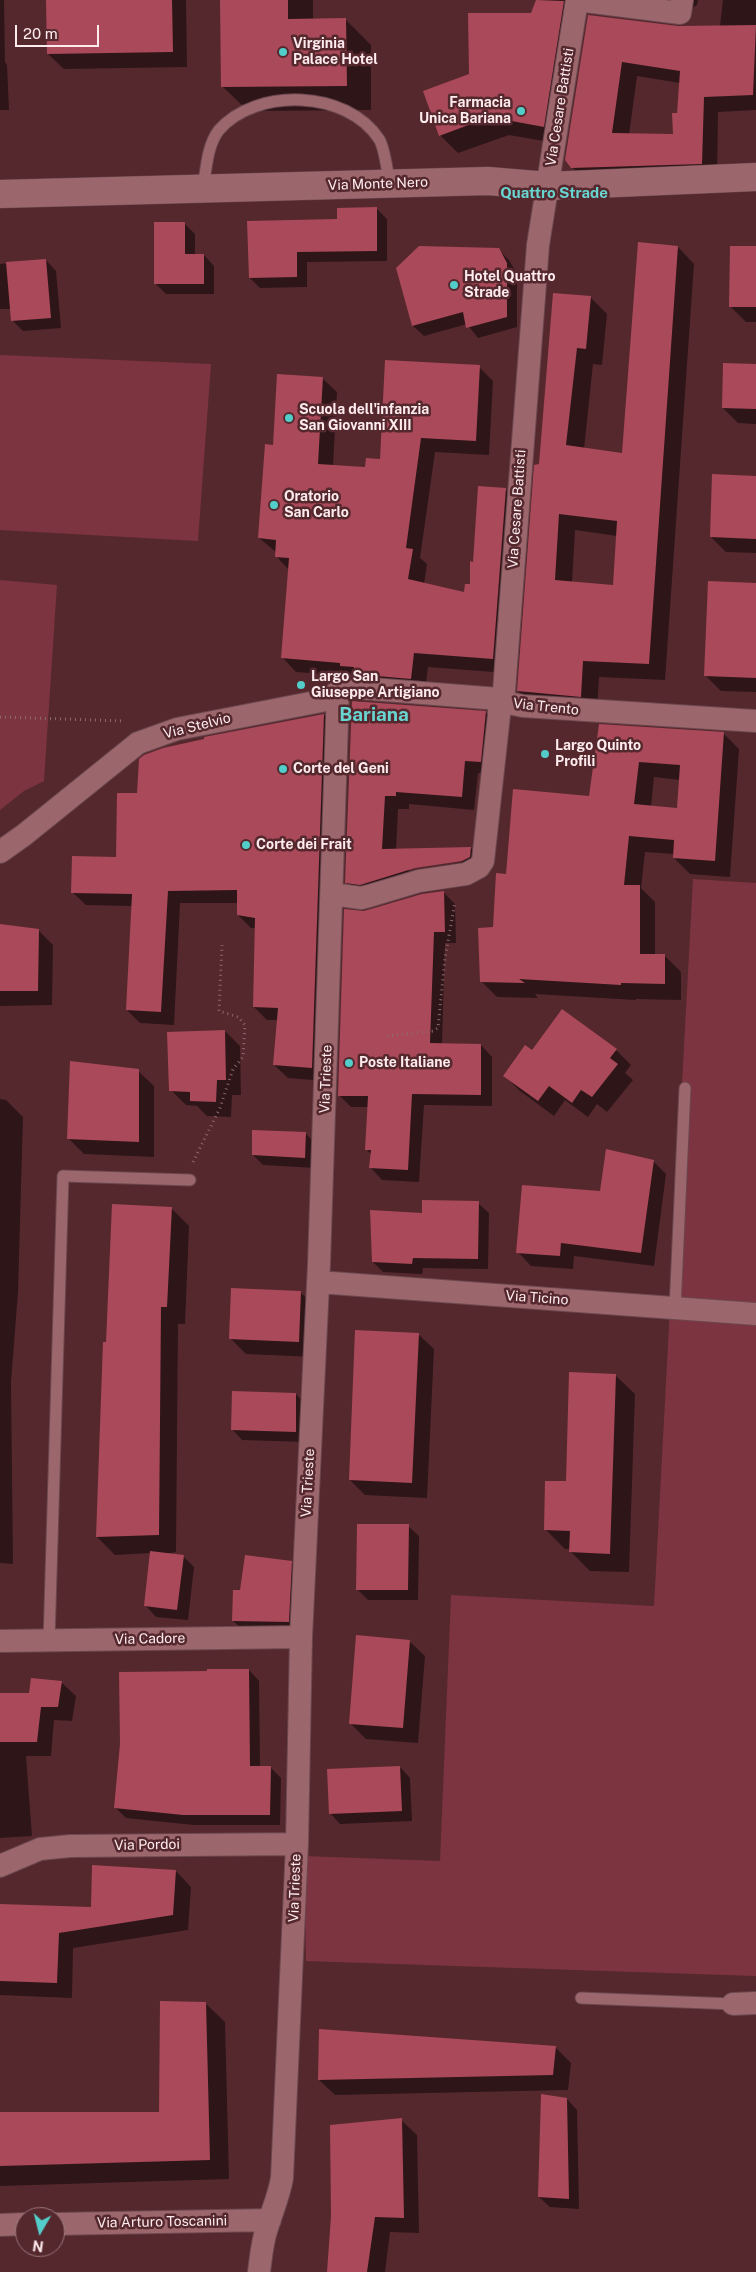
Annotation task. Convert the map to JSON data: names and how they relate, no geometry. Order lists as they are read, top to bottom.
{
  "streets": {
    "street": [
      "Via Cesare Battisti",
      "Via Monte Nero",
      "Via Trento",
      "Via Stelvio",
      "Via Trieste",
      "Via Ticino",
      "Via Cadore",
      "Via Pordoi",
      "Via Arturo Toscanini"
    ]
  },
  "crossings": [
    ["Via Cesare Battisti", "Via Monte Nero"],
    ["Via Cesare Battisti", "Via Trento"],
    ["Via Cesare Battisti", "Via Trieste"],
    ["Via Trento", "Via Stelvio"],
    ["Via Trento", "Via Trieste"],
    ["Via Stelvio", "Via Trieste"],
    ["Via Trieste", "Via Ticino"],
    ["Via Trieste", "Via Cadore"],
    ["Via Trieste", "Via Pordoi"],
    ["Via Trieste", "Via Arturo Toscanini"]
  ],
  "districts": ["Quattro Strade", "Bariana"],
  "places": [
    "Virginia Palace Hotel",
    "Farmacia Unica Bariana",
    "Hotel Quattro Strade",
    "Scuola dell'infanzia San Giovanni XIII",
    "Oratorio San Carlo",
    "Largo San Giuseppe Artigiano",
    "Largo Quinto Profili",
    "Corte del Geni",
    "Corte dei Frait",
    "Poste Italiane"
  ],
  "scale_bar": "20 m",
  "north": "bottom"
}
